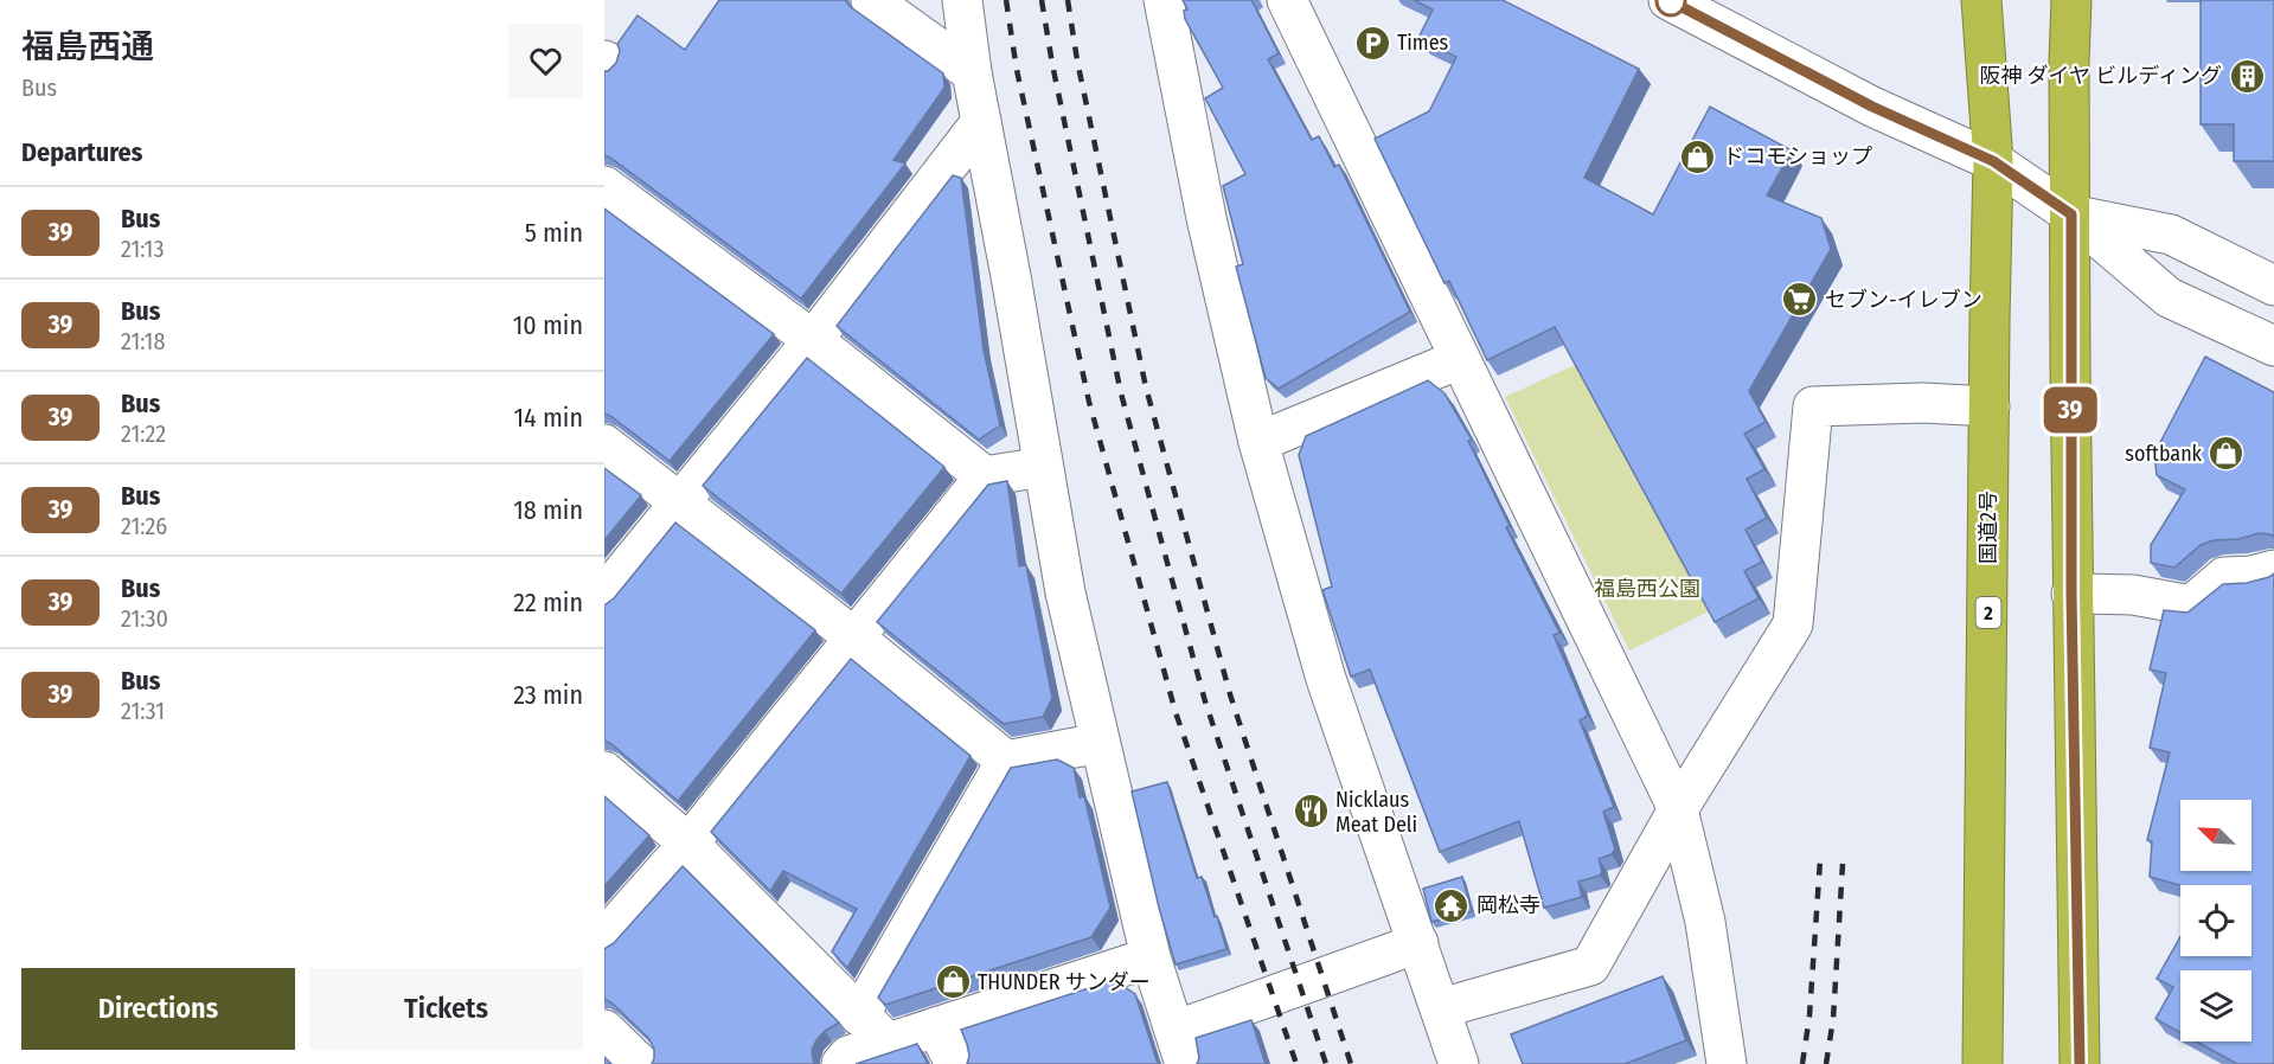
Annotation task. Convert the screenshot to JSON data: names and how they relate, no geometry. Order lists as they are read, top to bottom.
{
  "streets": {
    "highway": ["国道2号", "2"]
  },
  "crossings": [
    ["国道2号", "2"]
  ],
  "parks": ["福島西公園"],
  "places": {
    "parking": ["Times"],
    "building": ["阪神 ダイヤ ビルディング"],
    "shop": ["ドコモショップ", "softbank", "THUNDER サンダー"],
    "supermarket": ["セブン-イレブン"],
    "restaurant": ["Nicklaus Meat Deli"],
    "temple": ["岡松寺"]
  },
  "lines": ["bus line 39"],
  "north": "top left",
  "page": {
    "heading": [
      ["福島西通", "Bus"],
      "Departures"
    ],
    "on_map": "39",
    "list": [
      {
        "mark": "39",
        "name": "Bus",
        "note": "21:13",
        "value": "5 min"
      },
      {
        "mark": "39",
        "name": "Bus",
        "note": "21:18",
        "value": "10 min"
      },
      {
        "mark": "39",
        "name": "Bus",
        "note": "21:22",
        "value": "14 min"
      },
      {
        "mark": "39",
        "name": "Bus",
        "note": "21:26",
        "value": "18 min"
      },
      {
        "mark": "39",
        "name": "Bus",
        "note": "21:30",
        "value": "22 min"
      },
      {
        "mark": "39",
        "name": "Bus",
        "note": "21:31",
        "value": "23 min"
      }
    ],
    "buttons": ["Directions", "Tickets"]
  }
}
